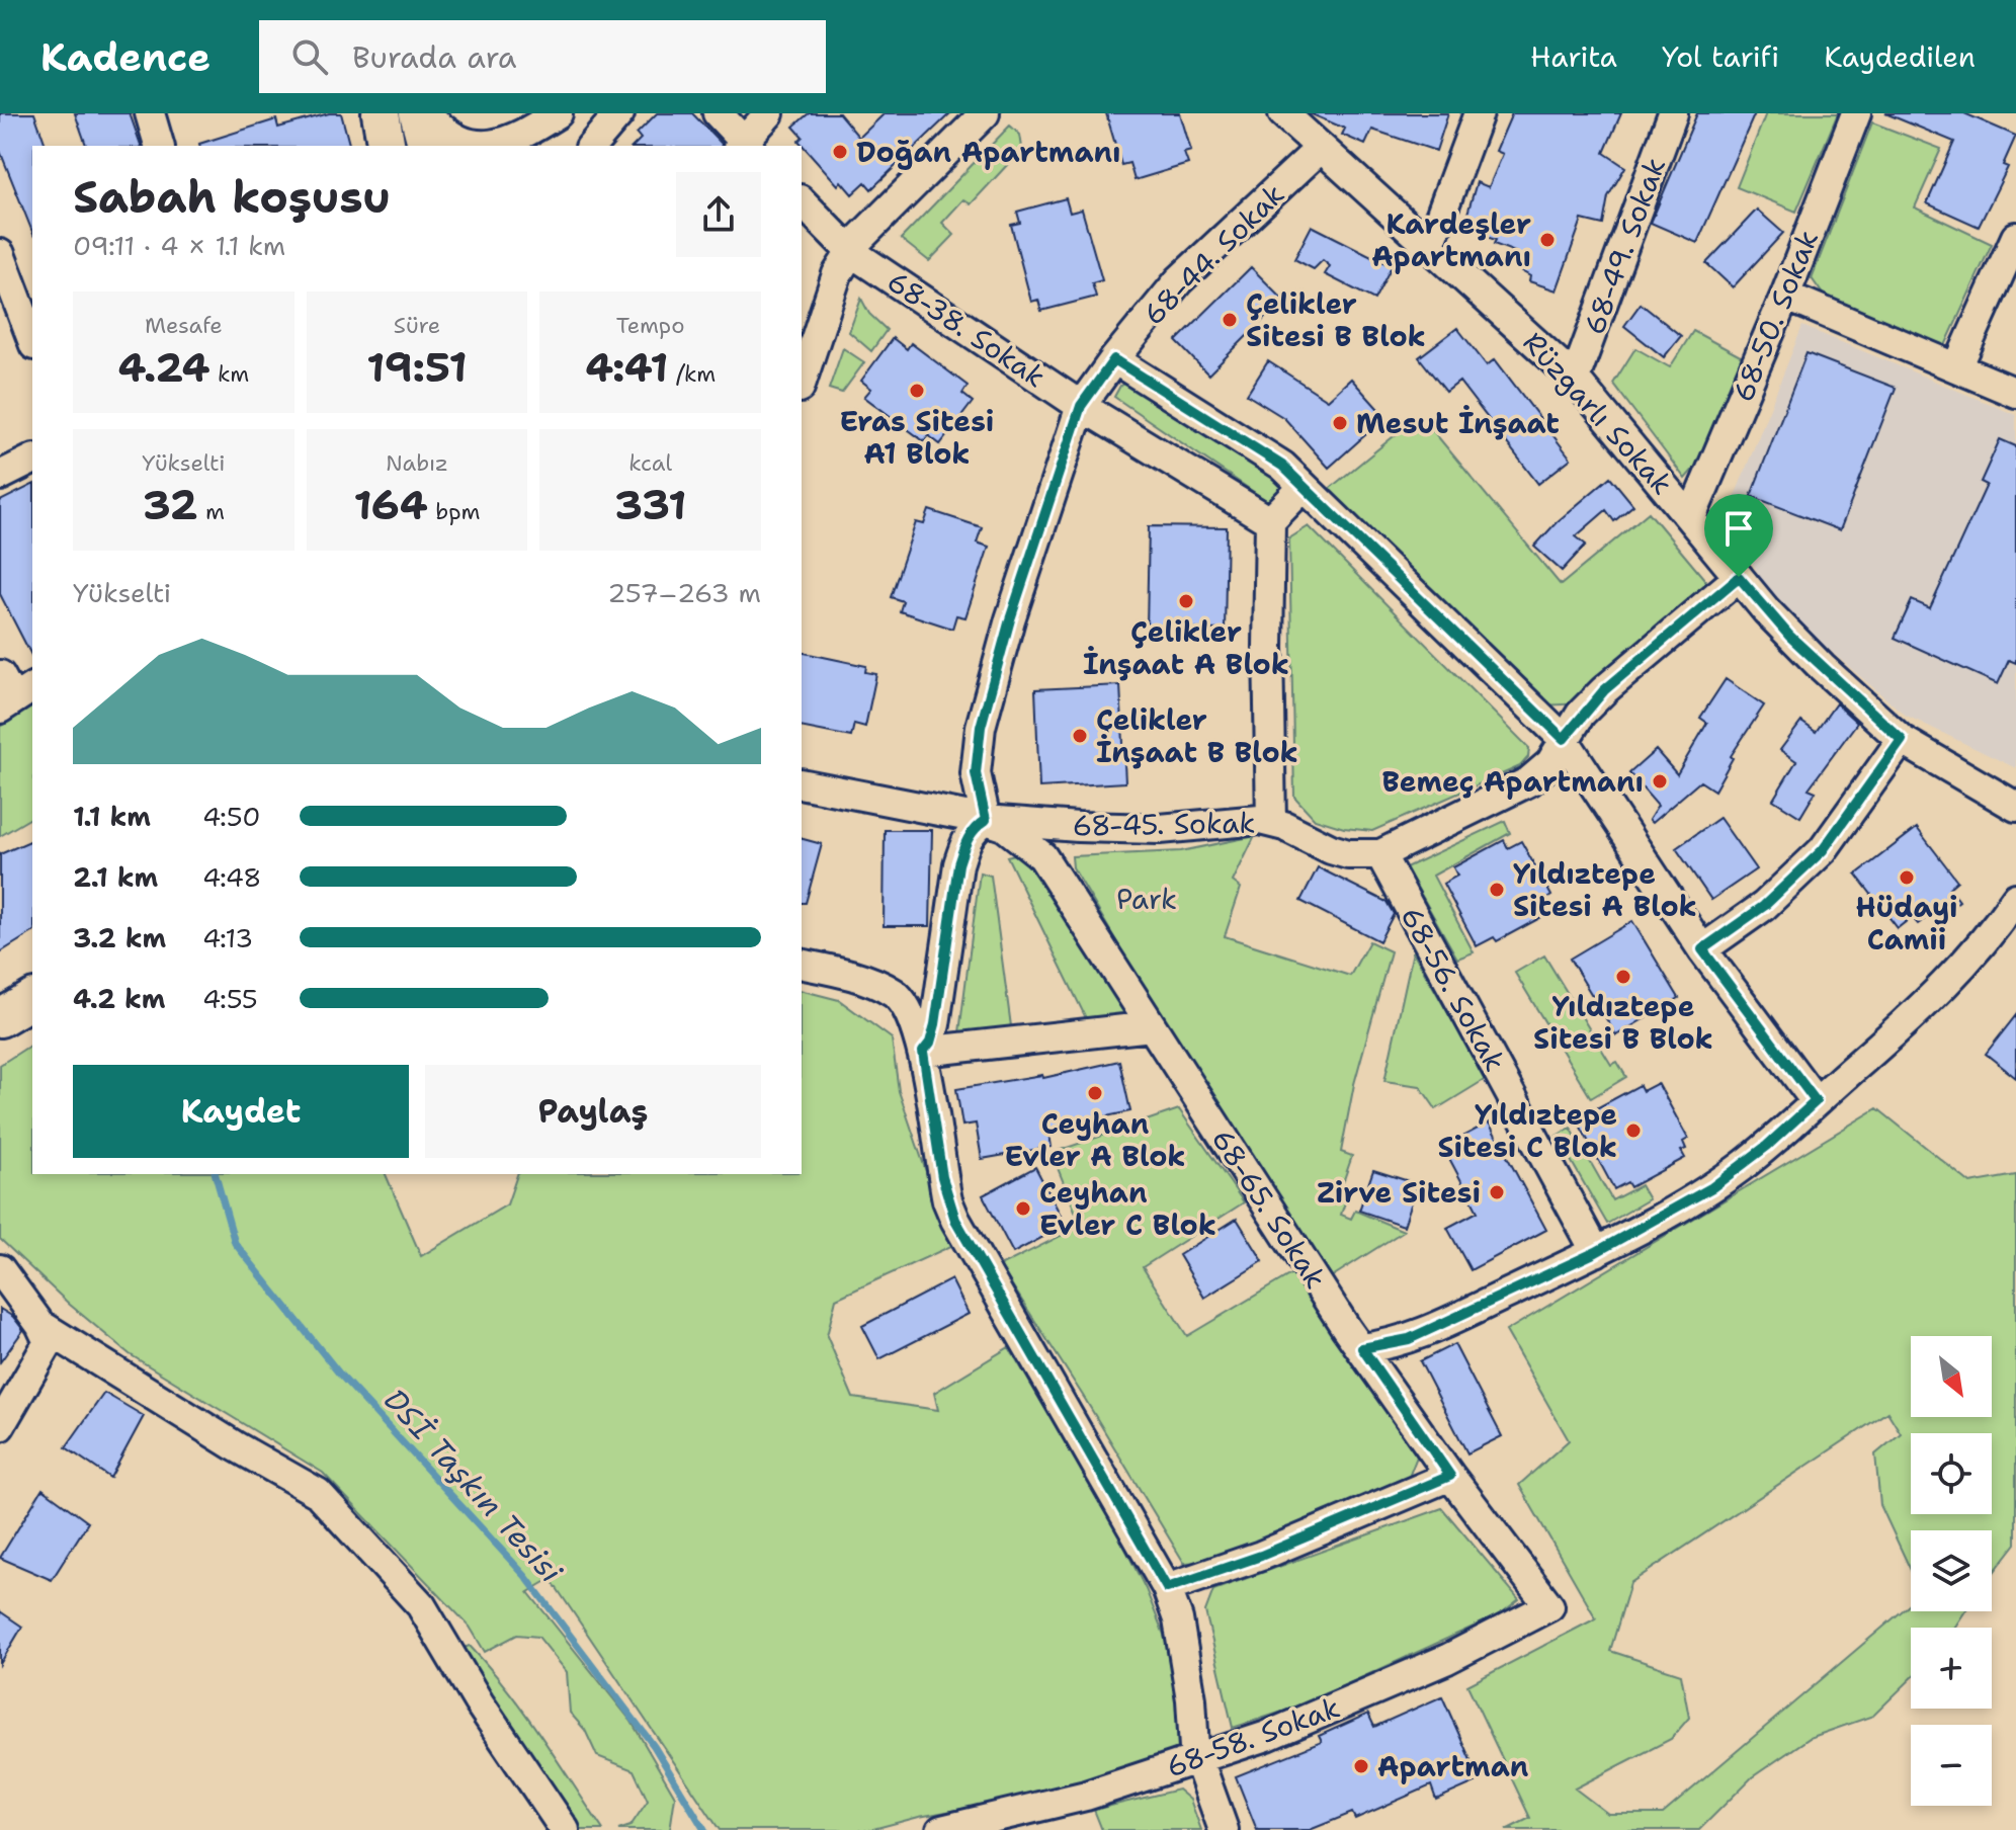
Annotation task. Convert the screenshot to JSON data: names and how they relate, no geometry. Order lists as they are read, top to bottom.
{
  "streets": {
    "street": [
      "68-49. Sokak",
      "68-44. Sokak",
      "68-50. Sokak",
      "68-38. Sokak",
      "Rüzgarlı Sokak",
      "68-45. Sokak",
      "68-56. Sokak",
      "68-65. Sokak",
      "68-58. Sokak"
    ]
  },
  "crossings": [
    ["68-49. Sokak", "Rüzgarlı Sokak"],
    ["68-44. Sokak", "68-38. Sokak"],
    ["68-44. Sokak", "Rüzgarlı Sokak"],
    ["68-44. Sokak", "68-45. Sokak"],
    ["68-44. Sokak", "68-65. Sokak"],
    ["68-50. Sokak", "Rüzgarlı Sokak"],
    ["68-45. Sokak", "68-56. Sokak"],
    ["68-45. Sokak", "68-65. Sokak"],
    ["68-65. Sokak", "68-58. Sokak"]
  ],
  "water": ["DSİ Taşkın Tesisi"],
  "parks": ["Park"],
  "places": [
    "Doğan Apartmanı",
    "Kardeşler Apartmanı",
    "Çelikler Sitesi B Blok",
    "Eras Sitesi A1 Blok",
    "Mesut İnşaat",
    "Çelikler İnşaat A Blok",
    "Çelikler İnşaat B Blok",
    "Bemeç Apartmanı",
    "Hüdayi Camii",
    "Yıldıztepe Sitesi A Blok",
    "Yıldıztepe Sitesi B Blok",
    "Ceyhan Evler A Blok",
    "Yıldıztepe Sitesi C Blok",
    "Zirve Sitesi",
    "Ceyhan Evler C Blok",
    "Apartman"
  ],
  "north": "bottom right",
  "page": {
    "header": "Kadence",
    "search": "Burada ara",
    "nav": ["Harita", "Yol tarifi", "Kaydedilen"],
    "heading": ["Sabah koşusu", "09:11 · 4 × 1.1 km"],
    "stats": [
      ["Mesafe", "4.24 km"],
      ["Süre", "19:51"],
      ["Tempo", "4:41 /km"],
      ["Yükselti", "32 m"],
      ["Nabız", "164 bpm"],
      ["kcal", "331"]
    ],
    "chart": ["Yükselti", "257–263 m"],
    "list": [
      {
        "name": "1.1 km",
        "note": "4:50"
      },
      {
        "name": "2.1 km",
        "note": "4:48"
      },
      {
        "name": "3.2 km",
        "note": "4:13"
      },
      {
        "name": "4.2 km",
        "note": "4:55"
      }
    ],
    "buttons": ["Kaydet", "Paylaş"],
    "map_buttons": ["+", "−"]
  }
}
